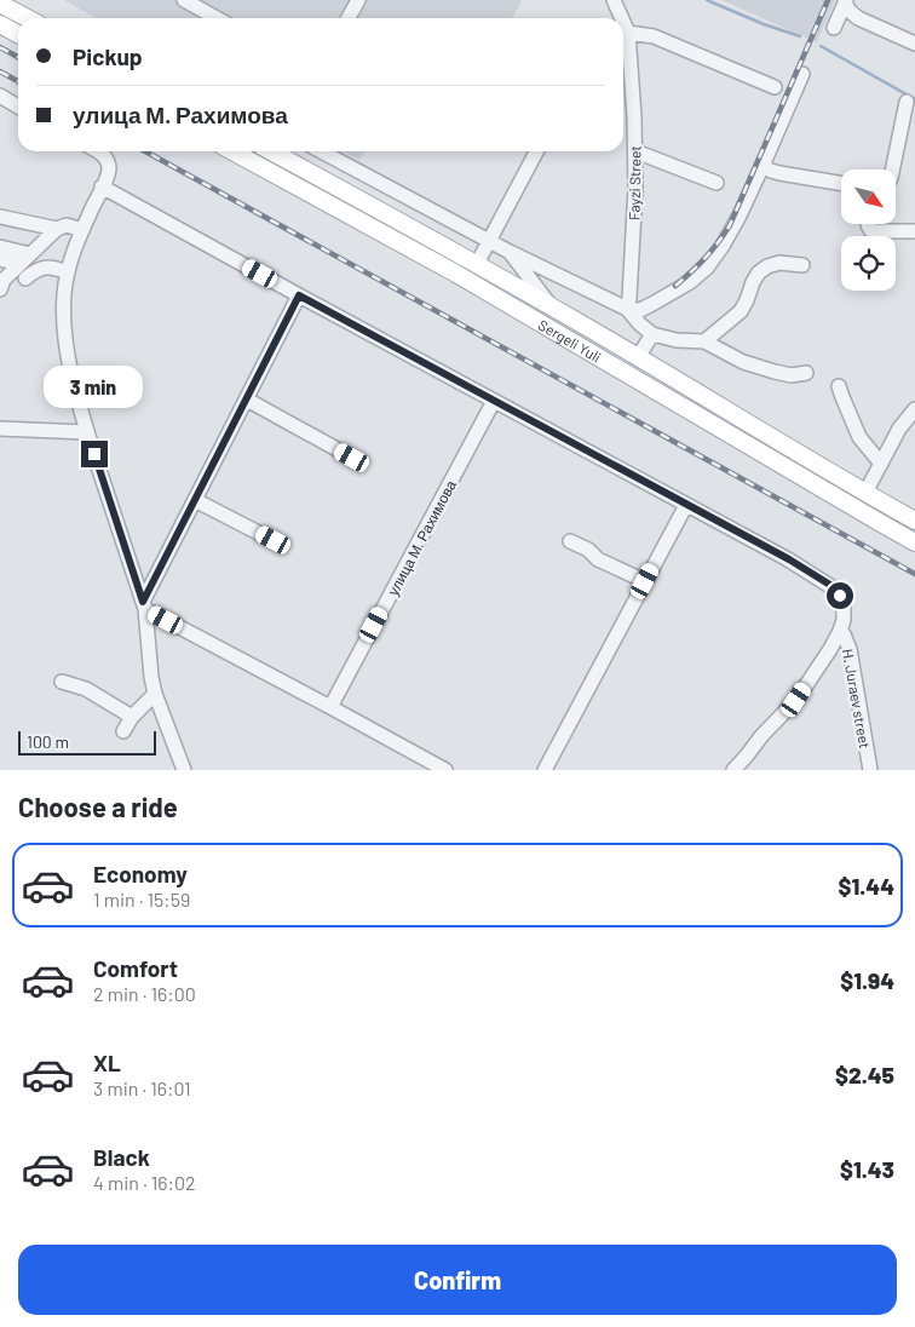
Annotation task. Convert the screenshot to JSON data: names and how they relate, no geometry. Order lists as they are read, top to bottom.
{
  "streets": {
    "main road": ["Sergeli Yuli"],
    "street": ["Fayzi Street", "улица М. Рахимова", "H. Juraev street"]
  },
  "scale_bar": "100 m",
  "north": "bottom right",
  "page": {
    "banner": ["Pickup", "улица М. Рахимова"],
    "bubble": "3 min",
    "scale": "100 m",
    "heading": "Choose a ride",
    "list": [
      {
        "name": "Economy",
        "note": "1 min · 15:59",
        "value": "$1.44"
      },
      {
        "name": "Comfort",
        "note": "2 min · 16:00",
        "value": "$1.94"
      },
      {
        "name": "XL",
        "note": "3 min · 16:01",
        "value": "$2.45"
      },
      {
        "name": "Black",
        "note": "4 min · 16:02",
        "value": "$1.43"
      }
    ],
    "buttons": "Confirm"
  }
}
